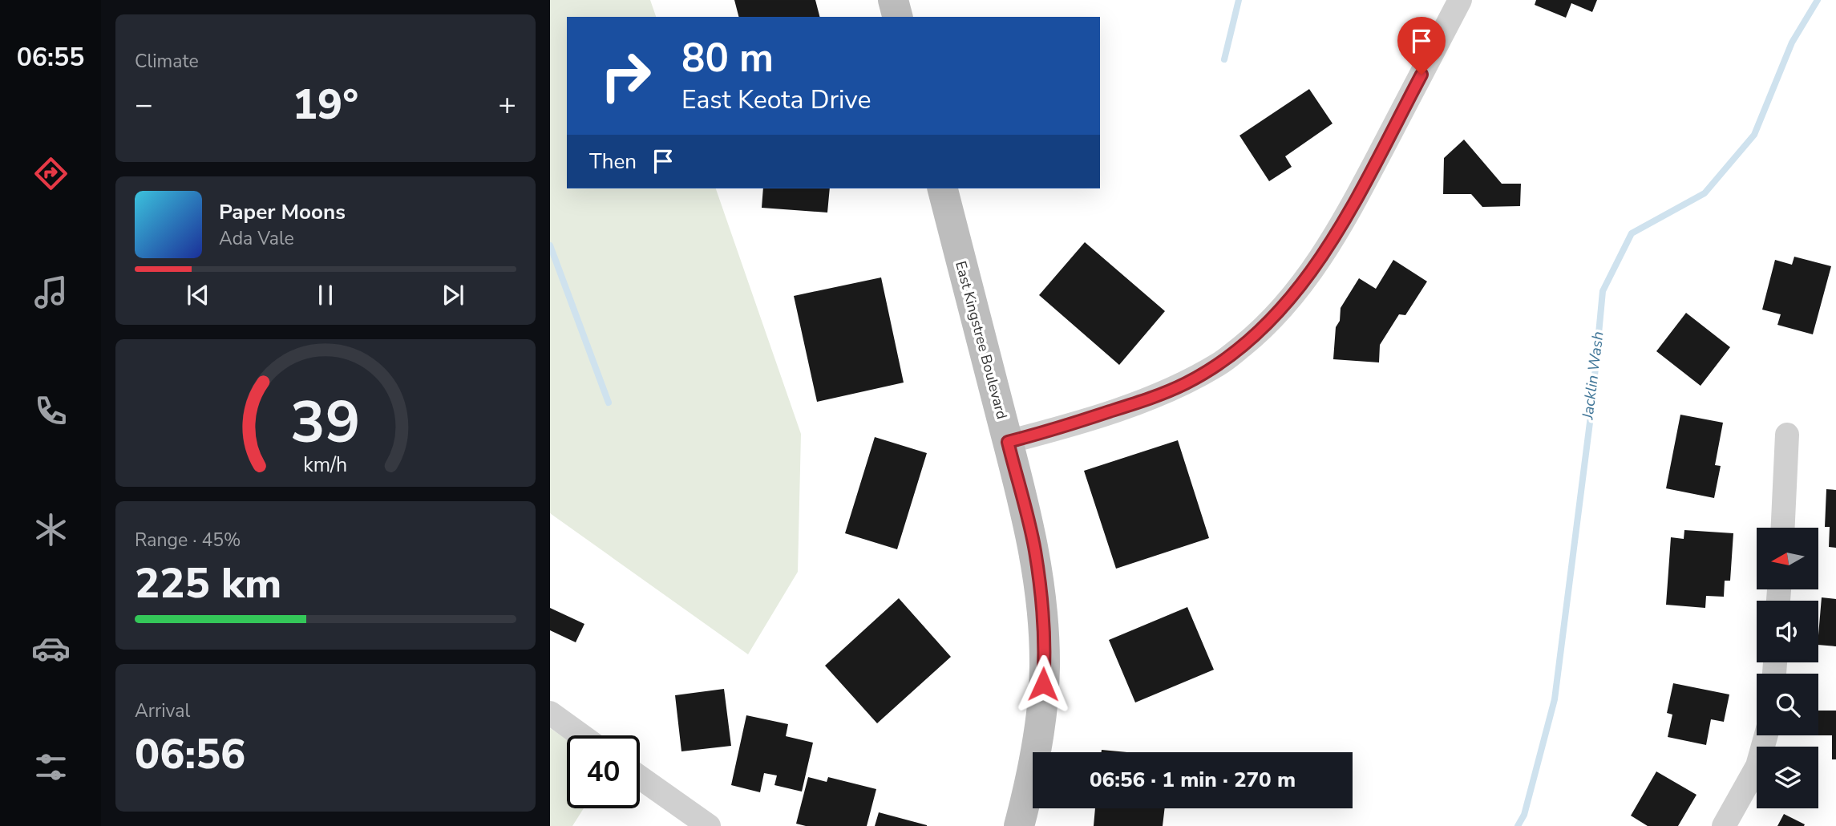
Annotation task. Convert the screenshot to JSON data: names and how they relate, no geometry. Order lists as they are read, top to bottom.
{
  "streets": {
    "street": ["East Kingstree Boulevard"]
  },
  "water": ["Jacklin Wash"],
  "north": "left",
  "page": {
    "tabs": "06:55",
    "tile": [
      "Climate",
      ["Range · 45%", "225 km"],
      ["Arrival", "06:56"]
    ],
    "turn": ["80 m", "East Keota Drive"],
    "heat": ["−", "19°", "+"],
    "then": "Then",
    "song": ["Paper Moons", "Ada Vale"],
    "limit": "40",
    "trip": "06:56 · 1 min · 270 m",
    "gauge": ["39", "km/h"]
  }
}
